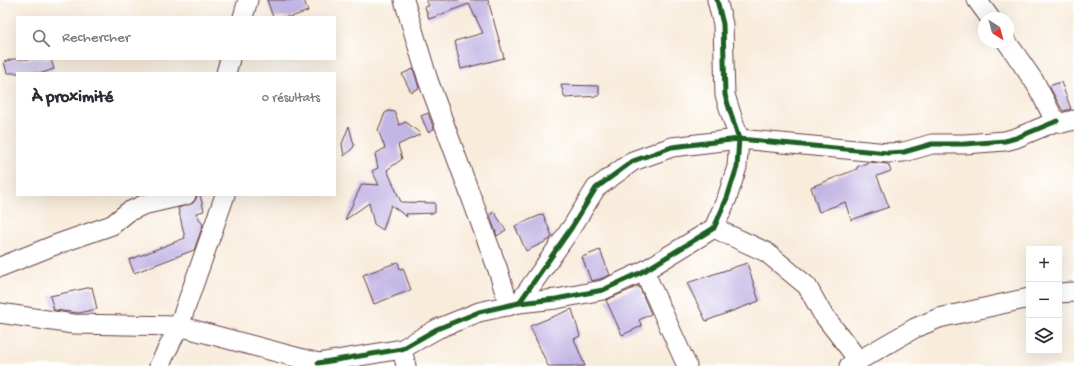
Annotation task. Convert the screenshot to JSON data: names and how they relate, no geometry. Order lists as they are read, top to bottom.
{
  "north": "bottom right",
  "page": {
    "search": "Rechercher",
    "heading": ["À proximité", "0 résultats"],
    "map_buttons": ["+", "−"]
  }
}
